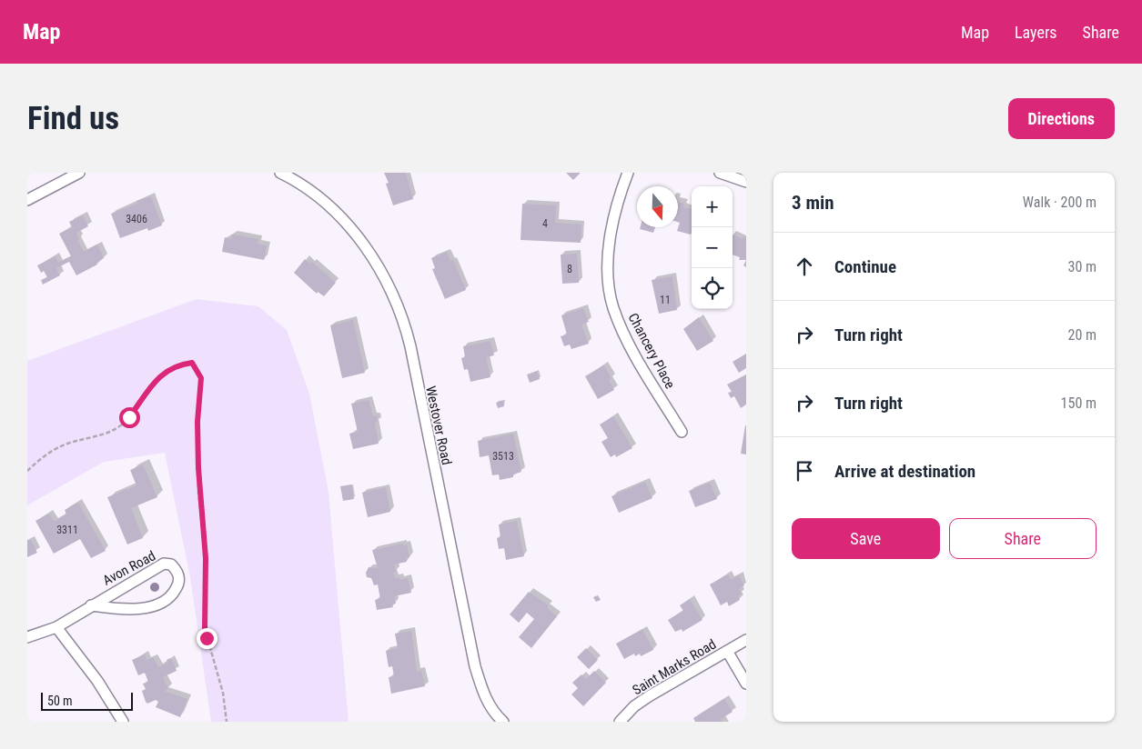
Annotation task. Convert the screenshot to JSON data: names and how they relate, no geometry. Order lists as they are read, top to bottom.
{
  "streets": {
    "street": [
      "Chancery Place",
      "Westover Road",
      "Avon Road",
      "Saint Marks Road"
    ]
  },
  "house_numbers": [
    "3406",
    "4",
    "8",
    "11",
    "3513",
    "3311"
  ],
  "scale_bar": "50 m",
  "north": "bottom",
  "page": {
    "header": "Map",
    "nav": ["Map", "Layers", "Share"],
    "buttons": [
      "Directions",
      ["Save", "Share"]
    ],
    "title": "Find us",
    "heading": ["3 min", "Walk · 200 m"],
    "map_buttons": ["+", "−"],
    "list": [
      ["Continue", "30 m"],
      ["Turn right", "20 m"],
      ["Turn right", "150 m"],
      "Arrive at destination"
    ],
    "scale": "50 m"
  }
}
